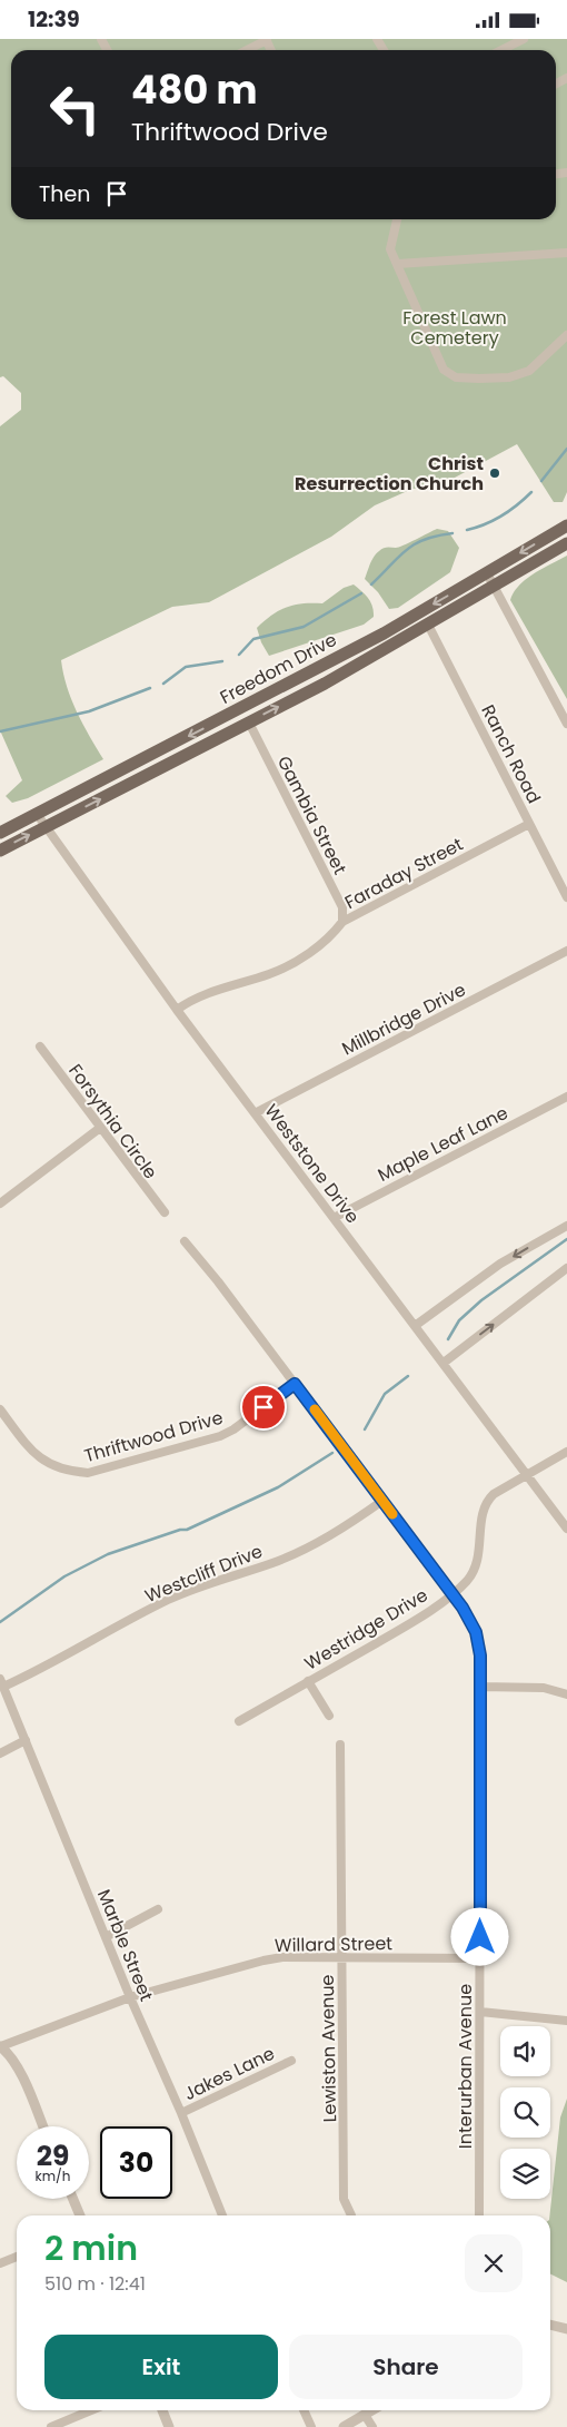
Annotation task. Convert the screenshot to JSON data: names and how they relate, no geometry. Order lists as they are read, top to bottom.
{
  "streets": {
    "main road": ["Freedom Drive"],
    "street": [
      "Ranch Road",
      "Gambia Street",
      "Faraday Street",
      "Millbridge Drive",
      "Forsythia Circle",
      "Maple Leaf Lane",
      "Weststone Drive",
      "Thriftwood Drive",
      "Westcliff Drive",
      "Westridge Drive",
      "Willard Street",
      "Marble Street",
      "Lewiston Avenue",
      "Interurban Avenue",
      "Jakes Lane"
    ]
  },
  "crossings": [
    ["Freedom Drive", "Ranch Road"],
    ["Freedom Drive", "Gambia Street"],
    ["Freedom Drive", "Weststone Drive"],
    ["Ranch Road", "Faraday Street"],
    ["Gambia Street", "Faraday Street"],
    ["Faraday Street", "Weststone Drive"],
    ["Millbridge Drive", "Weststone Drive"],
    ["Maple Leaf Lane", "Weststone Drive"],
    ["Weststone Drive", "Westridge Drive"],
    ["Thriftwood Drive", "Interurban Avenue"],
    ["Westcliff Drive", "Marble Street"],
    ["Westcliff Drive", "Interurban Avenue"],
    ["Westridge Drive", "Interurban Avenue"],
    ["Willard Street", "Marble Street"],
    ["Willard Street", "Lewiston Avenue"],
    ["Willard Street", "Interurban Avenue"],
    ["Marble Street", "Jakes Lane"]
  ],
  "parks": ["Forest Lawn Cemetery"],
  "places": ["Christ Resurrection Church"],
  "page": {
    "status": "12:39",
    "turn": ["480 m", "Thriftwood Drive"],
    "then": "Then",
    "speed": "29 km/h",
    "limit": "30",
    "heading": ["2 min", "510 m · 12:41"],
    "buttons": ["Exit", "Share"]
  }
}
